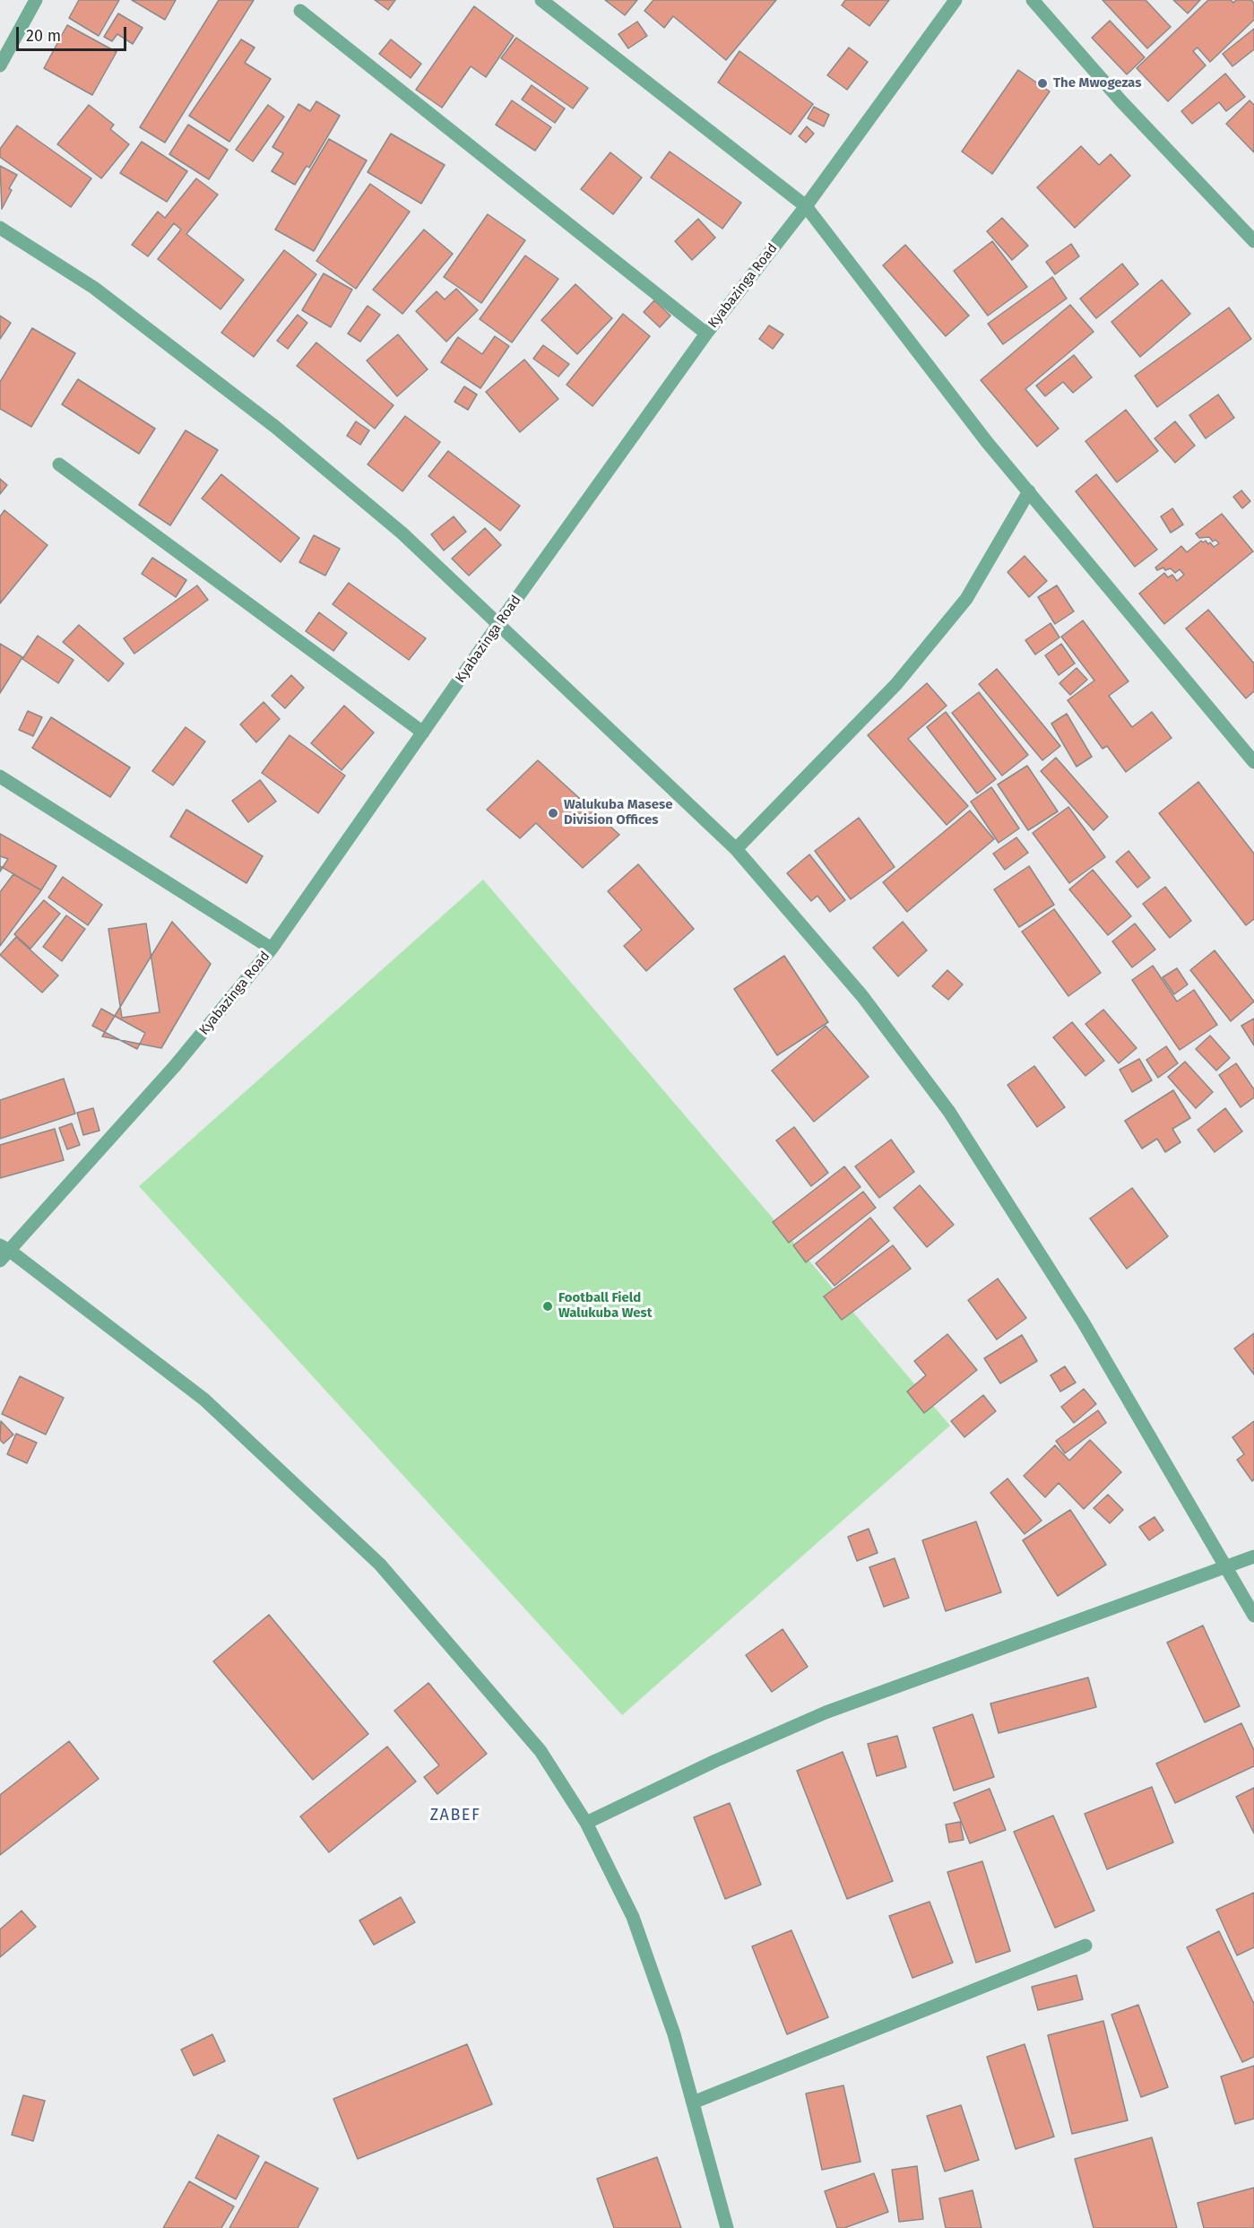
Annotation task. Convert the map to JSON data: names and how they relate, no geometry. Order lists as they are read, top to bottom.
{
  "streets": {
    "street": ["Kyabazinga Road"]
  },
  "districts": ["ZABEF"],
  "places": ["The Mwogezas", "Walukuba Masese Division Offices", "Football Field Walukuba West"],
  "scale_bar": "20 m"
}
